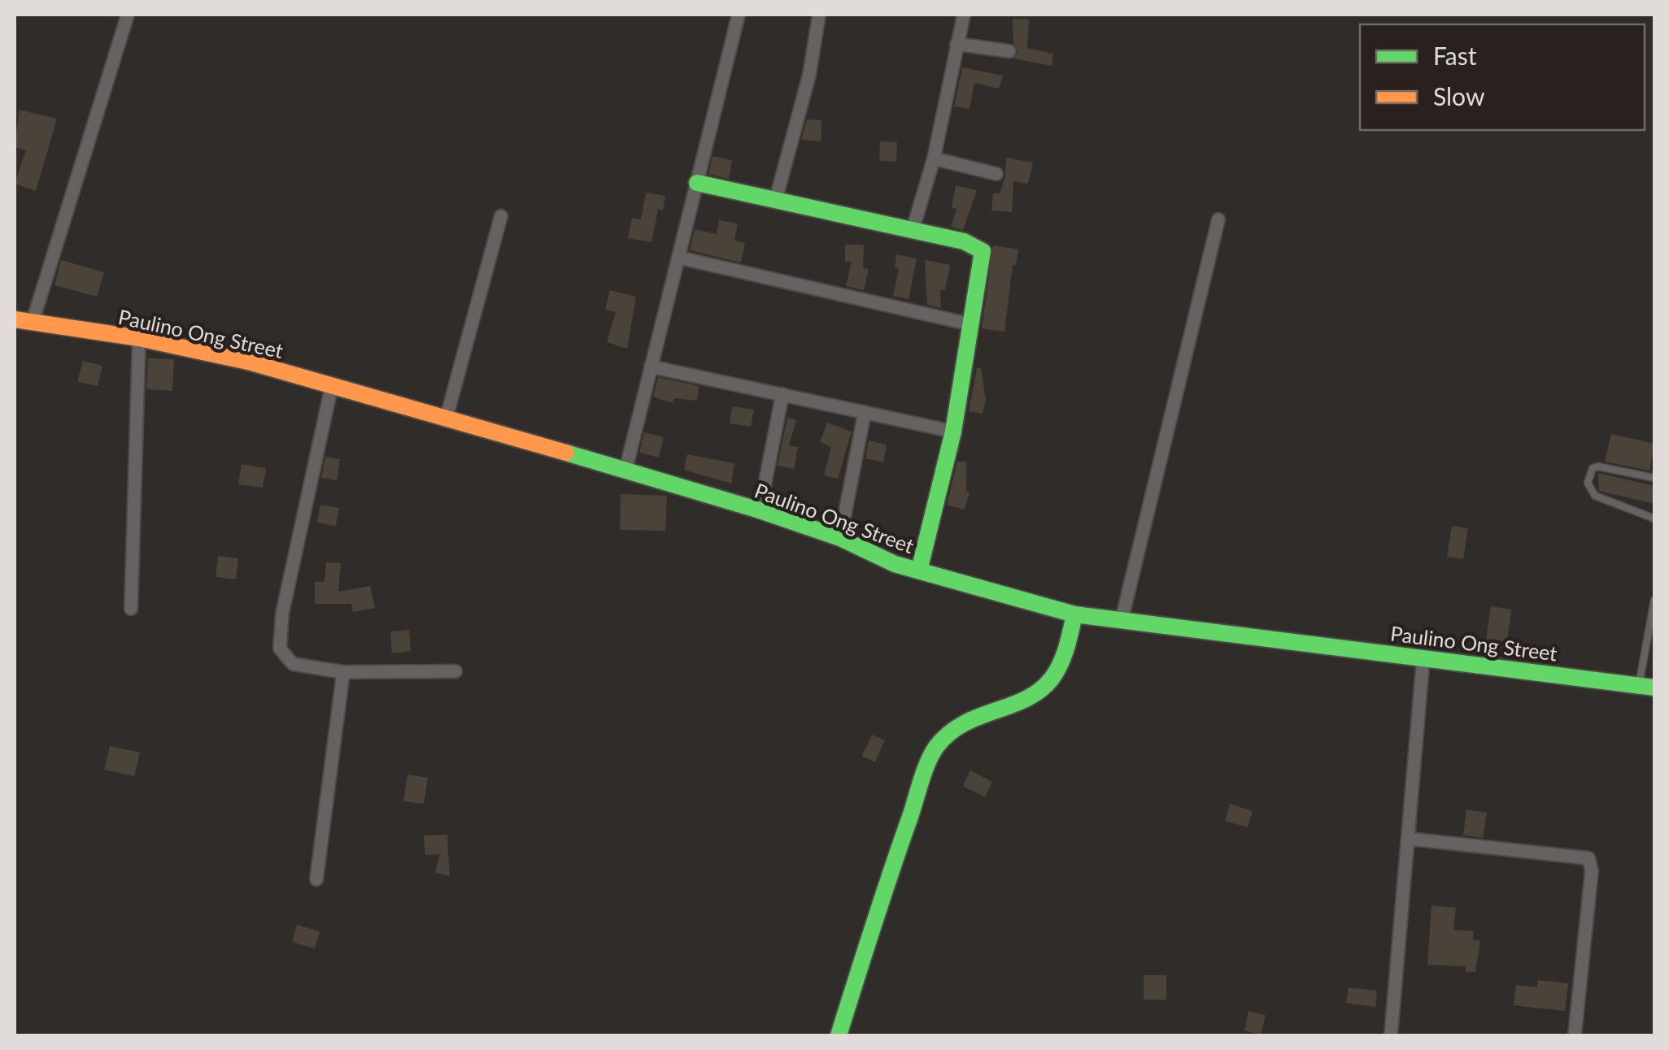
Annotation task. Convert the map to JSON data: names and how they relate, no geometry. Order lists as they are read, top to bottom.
{
  "streets": {
    "street": ["Paulino Ong Street"]
  },
  "legend": ["Fast", "Slow"]
}
